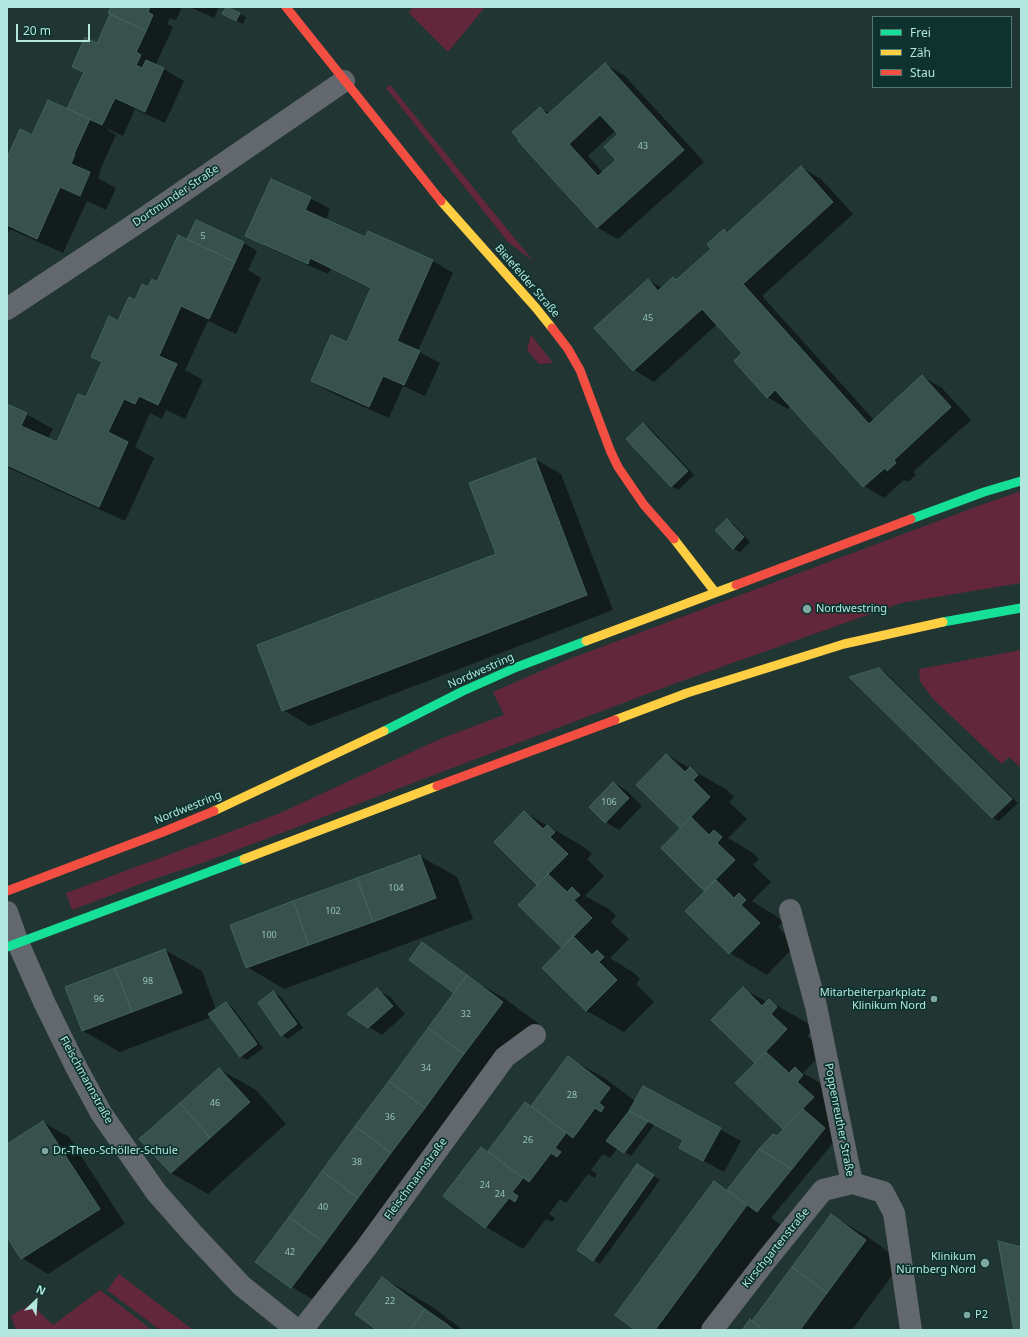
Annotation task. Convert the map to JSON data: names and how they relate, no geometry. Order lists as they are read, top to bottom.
{
  "streets": {
    "main road": ["Bielefelder Straße", "Nordwestring"],
    "street": [
      "Dortmunder Straße",
      "Fleischmannstraße",
      "Poppenreuther Straße",
      "Kirschgartenstraße"
    ]
  },
  "crossings": [
    ["Dortmunder Straße", "Bielefelder Straße"],
    ["Bielefelder Straße", "Nordwestring"],
    ["Poppenreuther Straße", "Kirschgartenstraße"]
  ],
  "places": [
    "Nordwestring",
    "Mitarbeiterparkplatz Klinikum Nord",
    "Dr.-Theo-Schöller-Schule",
    "Klinikum Nürnberg Nord",
    "P2"
  ],
  "house_numbers": [
    "43",
    "5",
    "45",
    "106",
    "104",
    "102",
    "100",
    "98",
    "96",
    "32",
    "34",
    "28",
    "46",
    "36",
    "26",
    "38",
    "24",
    "24",
    "40",
    "42",
    "22"
  ],
  "legend": ["Frei", "Zäh", "Stau"],
  "scale_bar": "20 m",
  "north": "top right"
}
